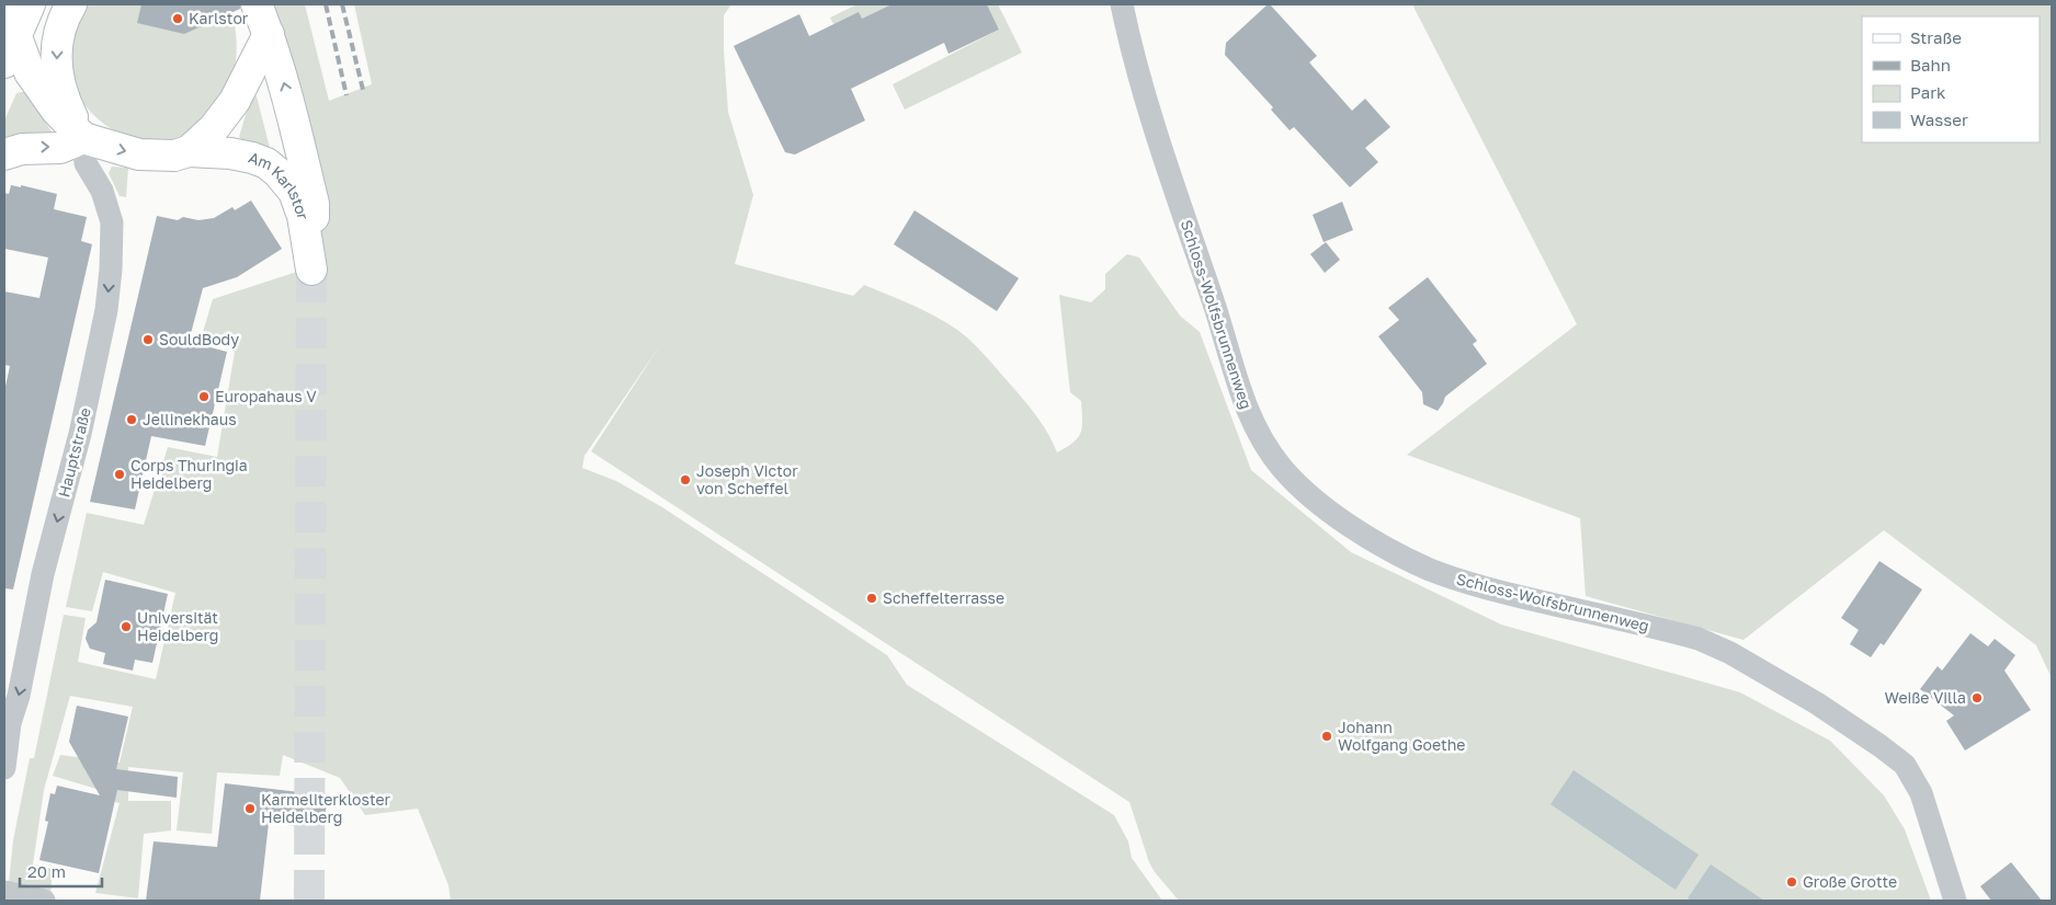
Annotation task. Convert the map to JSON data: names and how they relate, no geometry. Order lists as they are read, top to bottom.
{
  "streets": {
    "main road": ["Am Karlstor"],
    "street": ["Schloss-Wolfsbrunnenweg", "Hauptstraße"]
  },
  "crossings": [
    ["Am Karlstor", "Hauptstraße"]
  ],
  "one_way": ["Hauptstraße"],
  "places": [
    "Karlstor",
    "SouldBody",
    "Europahaus V",
    "Jellinekhaus",
    "Corps Thuringia Heidelberg",
    "Joseph Victor von Scheffel",
    "Scheffelterrasse",
    "Universität Heidelberg",
    "Weiße Villa",
    "Johann Wolfgang Goethe",
    "Karmeliterkloster Heidelberg",
    "Große Grotte"
  ],
  "legend": [
    "Straße",
    "Bahn",
    "Park",
    "Wasser"
  ],
  "scale_bar": "20 m"
}
